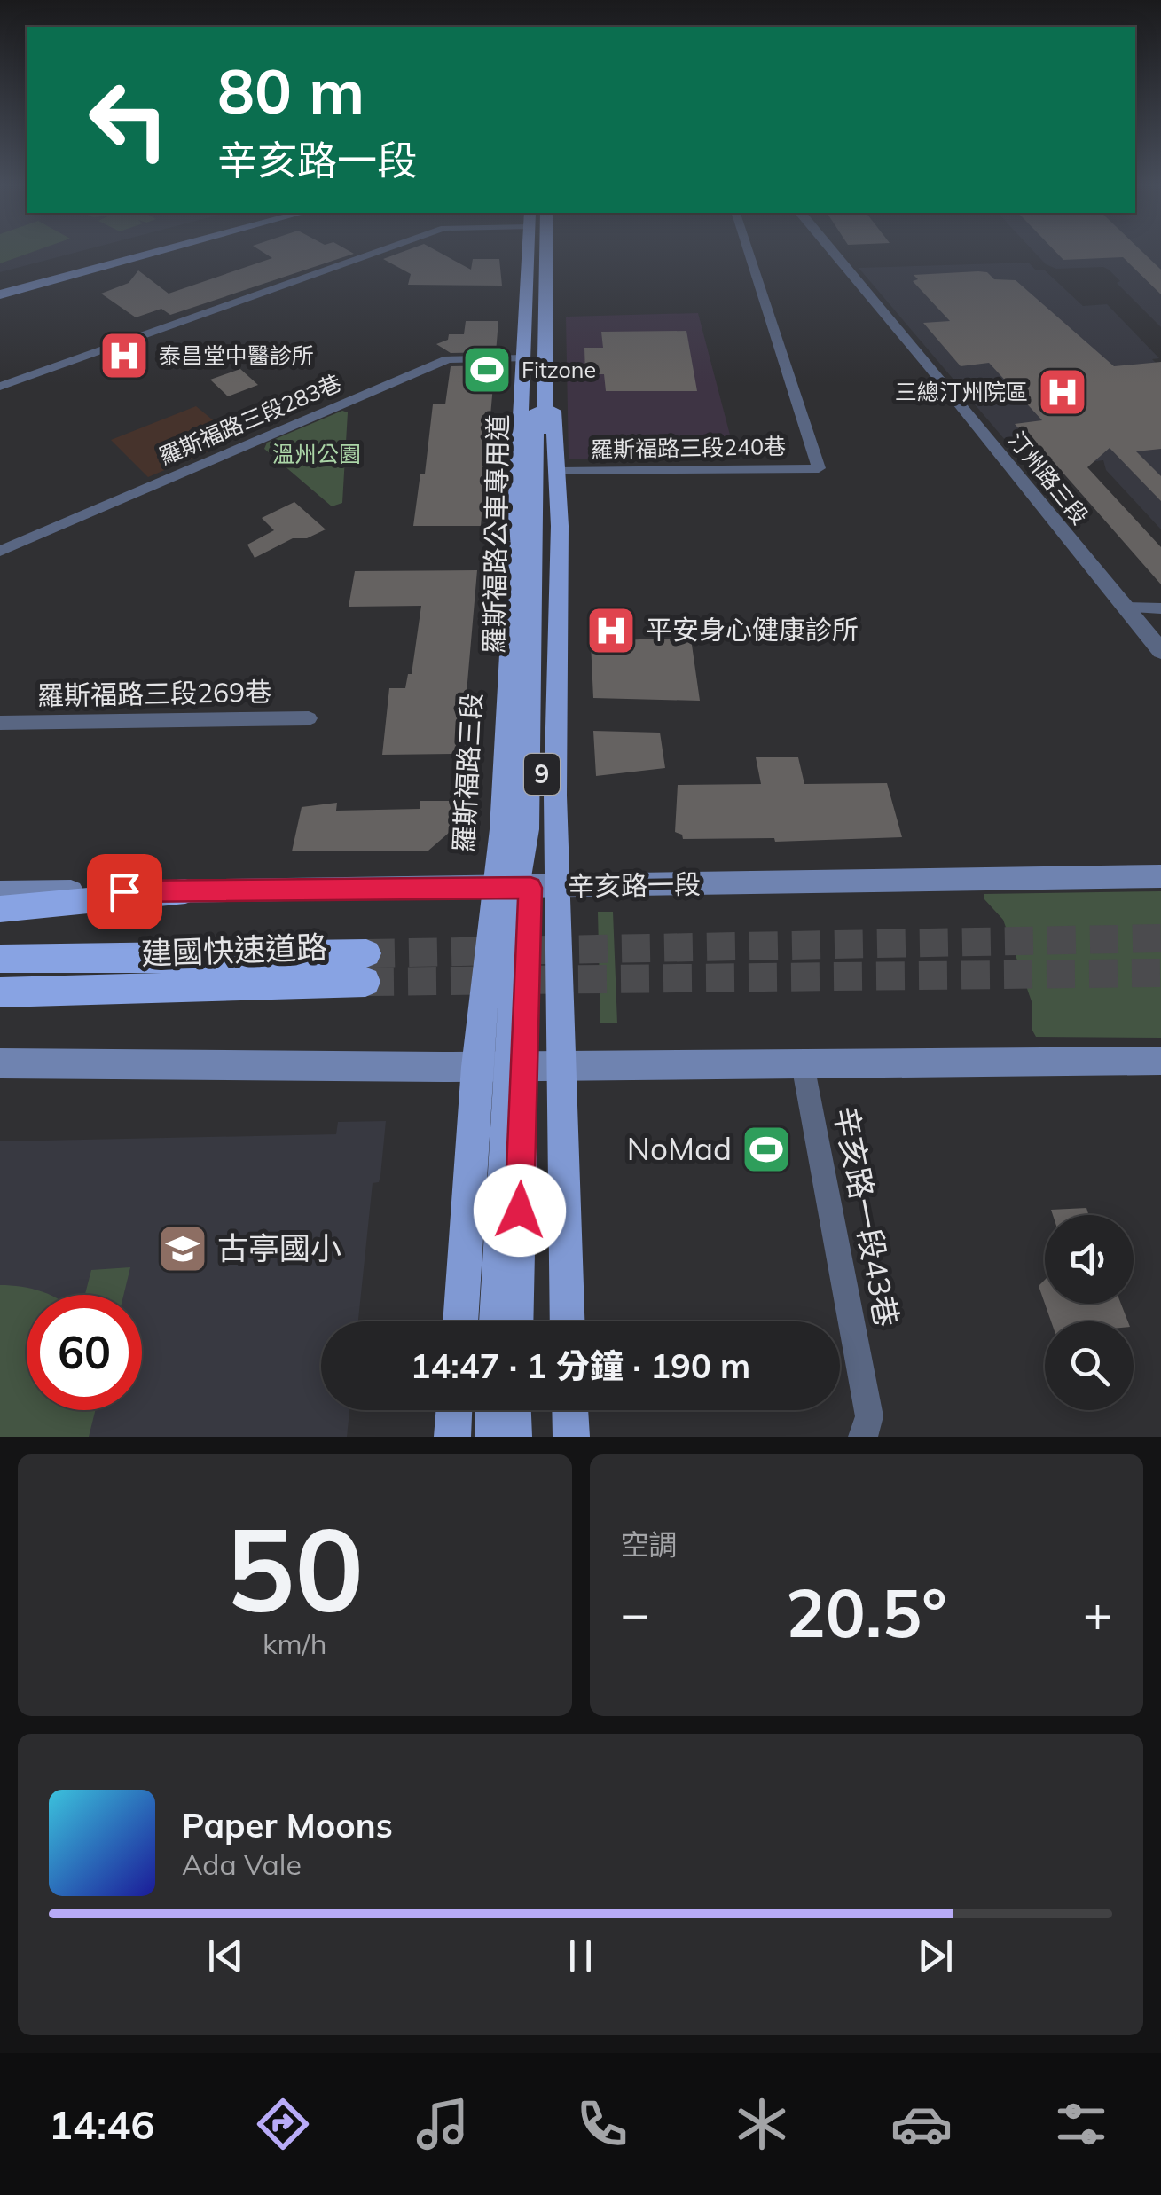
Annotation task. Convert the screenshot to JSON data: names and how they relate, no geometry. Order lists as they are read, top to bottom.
{
  "streets": {
    "highway": ["建國快速道路"],
    "main road": [
      "羅斯福路公車專用道",
      "羅斯福路三段",
      "9",
      "辛亥路一段"
    ],
    "street": [
      "羅斯福路三段283巷",
      "羅斯福路三段240巷",
      "汀州路三段",
      "羅斯福路三段269巷",
      "辛亥路一段43巷"
    ]
  },
  "crossings": [
    ["羅斯福路三段283巷", "羅斯福路三段"],
    ["羅斯福路三段240巷", "羅斯福路三段"],
    ["羅斯福路公車專用道", "羅斯福路三段"],
    ["羅斯福路公車專用道", "辛亥路一段"],
    ["羅斯福路三段", "辛亥路一段"]
  ],
  "parks": ["溫州公園"],
  "places": {
    "hospital": ["泰昌堂中醫診所", "三總汀州院區", "平安身心健康診所"],
    "sports": ["Fitzone", "NoMad"],
    "school or university": ["古亭國小"]
  },
  "page": {
    "turn": ["80 m", "辛亥路一段"],
    "limit": "60",
    "trip": "14:47 · 1 分鐘 · 190 m",
    "tile": [
      ["50", "km/h"],
      "空調"
    ],
    "heat": ["−", "20.5°", "+"],
    "song": ["Paper Moons", "Ada Vale"],
    "tabs": "14:46"
  }
}
